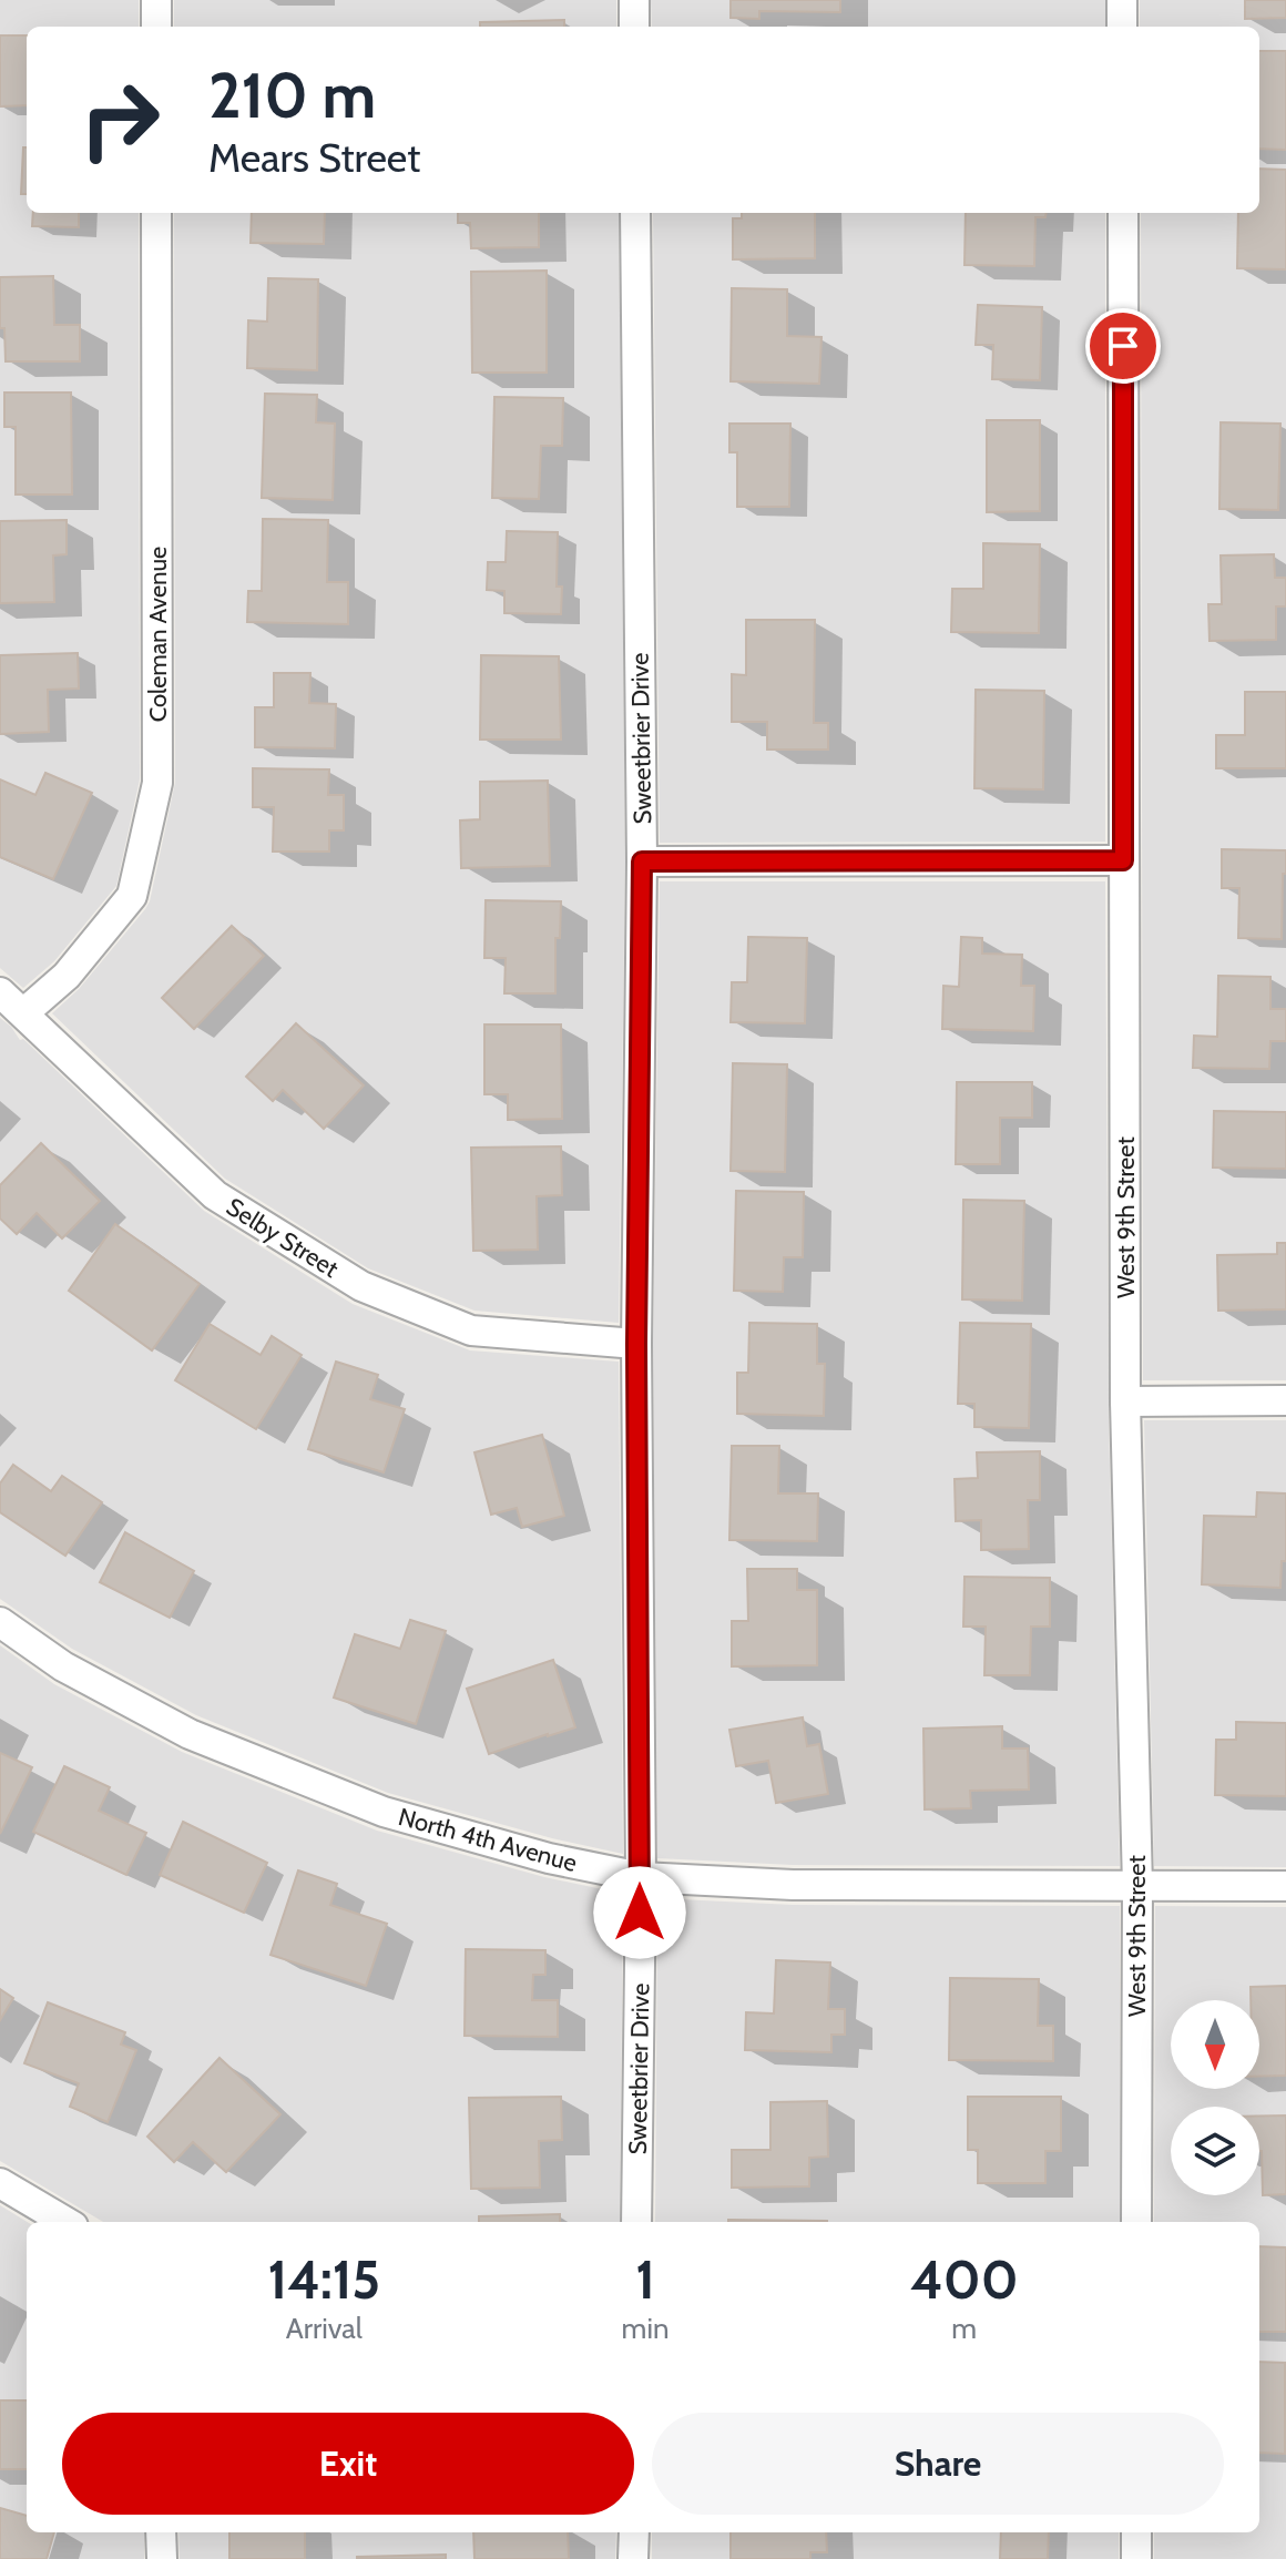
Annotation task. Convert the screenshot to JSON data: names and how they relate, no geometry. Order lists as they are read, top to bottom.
{
  "streets": {
    "street": [
      "Coleman Avenue",
      "Sweetbrier Drive",
      "West 9th Street",
      "Selby Street",
      "North 4th Avenue"
    ]
  },
  "crossings": [
    ["Coleman Avenue", "Selby Street"],
    ["Sweetbrier Drive", "Selby Street"],
    ["Sweetbrier Drive", "North 4th Avenue"],
    ["West 9th Street", "North 4th Avenue"]
  ],
  "north": "bottom",
  "page": {
    "turn": ["210 m", "Mears Street"],
    "eta": [
      "14:15",
      "Arrival",
      "1",
      "min",
      "400",
      "m"
    ],
    "buttons": ["Exit", "Share"]
  }
}
